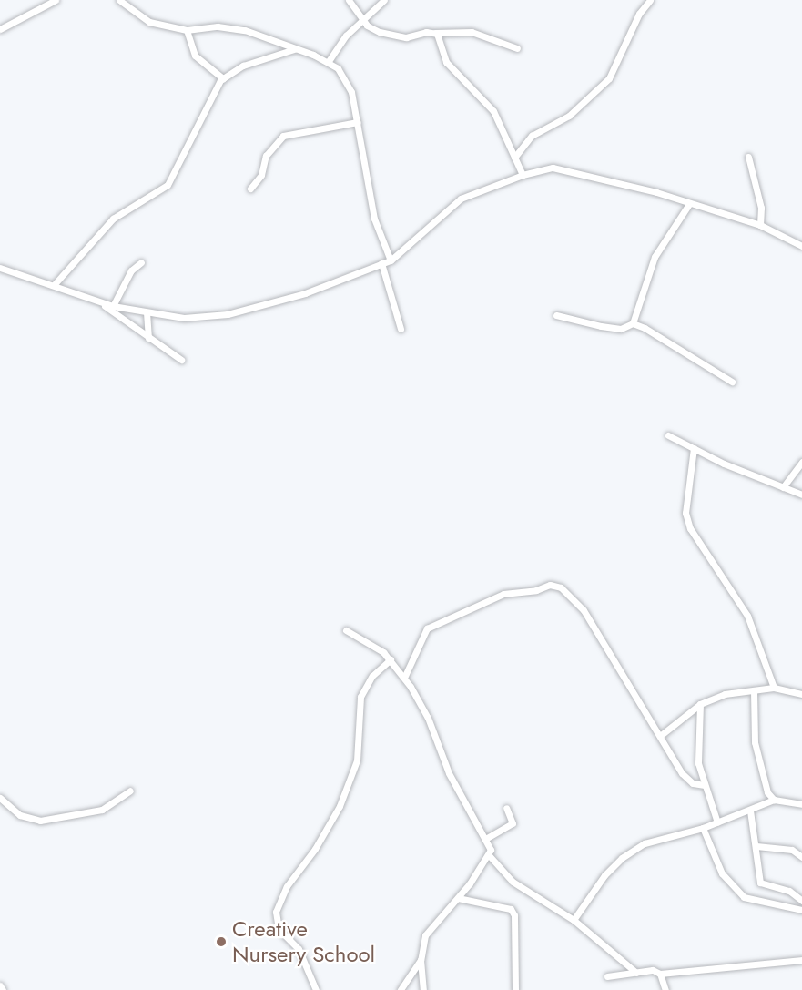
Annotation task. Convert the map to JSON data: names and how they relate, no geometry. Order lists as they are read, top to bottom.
{
  "places": ["Creative Nursery School"]
}
